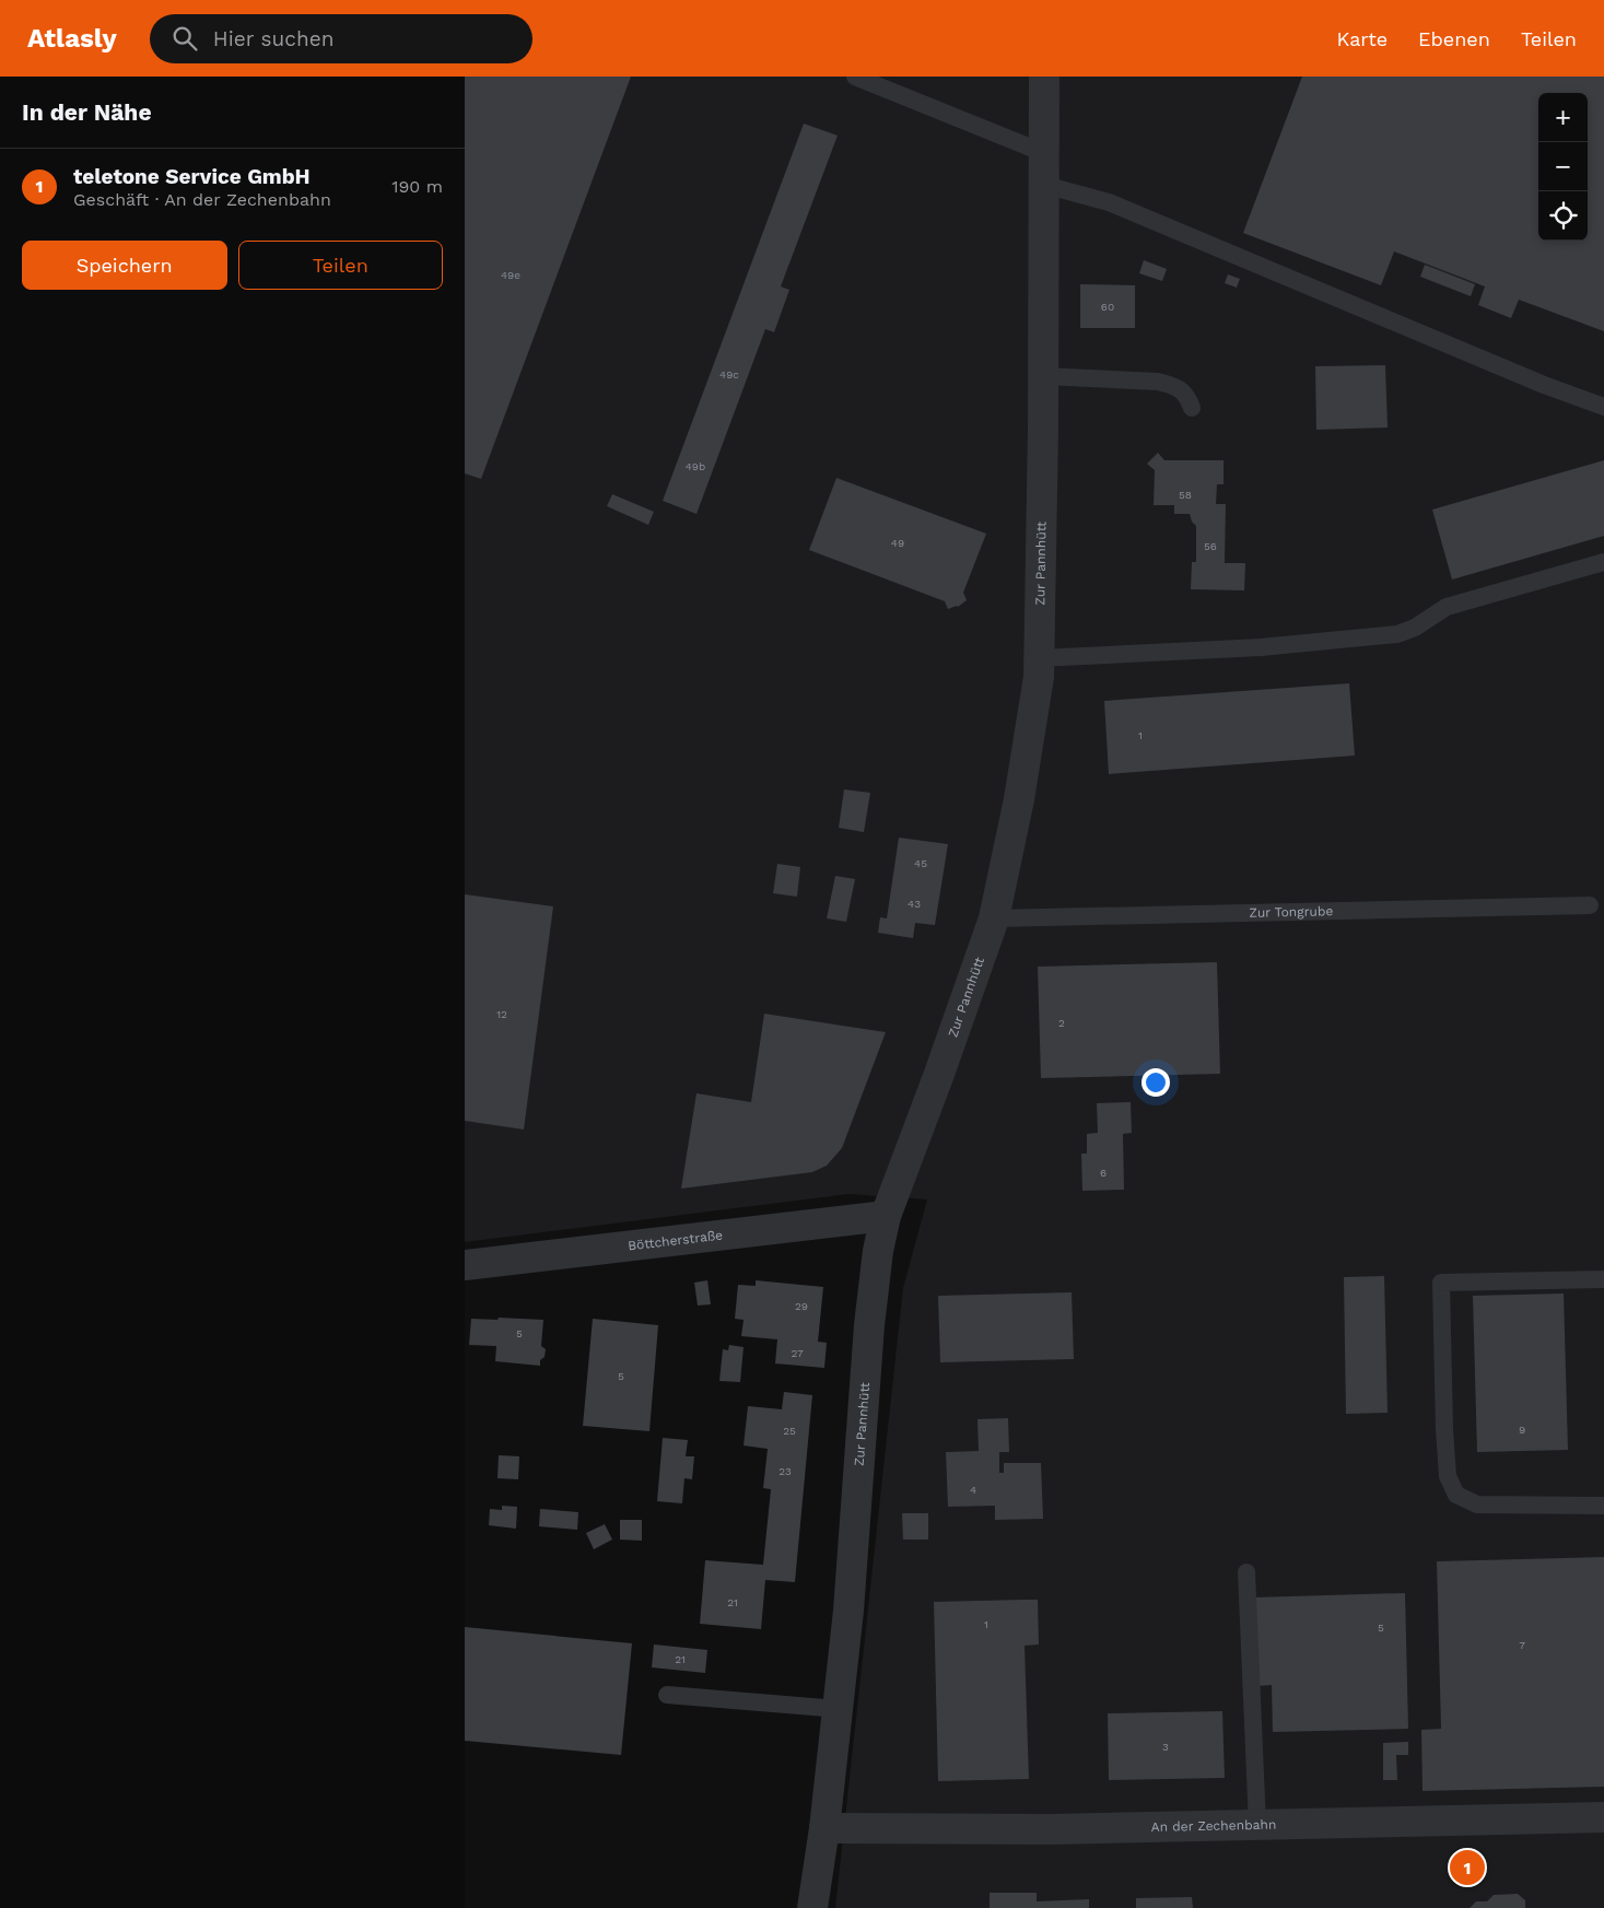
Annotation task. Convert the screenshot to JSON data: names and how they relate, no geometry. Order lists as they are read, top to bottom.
{
  "streets": {
    "street": ["Zur Pannhütt", "Böttcherstraße", "An der Zechenbahn"],
    "lane": ["Zur Tongrube"]
  },
  "crossings": [
    ["Zur Pannhütt", "Zur Tongrube"],
    ["Zur Pannhütt", "Böttcherstraße"],
    ["Zur Pannhütt", "An der Zechenbahn"]
  ],
  "house_numbers": [
    "49e",
    "60",
    "49c",
    "49b",
    "58",
    "49",
    "56",
    "1",
    "45",
    "43",
    "12",
    "2",
    "6",
    "29",
    "5",
    "27",
    "5",
    "9",
    "25",
    "23",
    "4",
    "21",
    "1",
    "5",
    "7",
    "21",
    "3"
  ],
  "page": {
    "header": "Atlasly",
    "search": "Hier suchen",
    "nav": ["Karte", "Ebenen", "Teilen"],
    "heading": "In der Nähe",
    "map_buttons": ["+", "−"],
    "list": [
      {
        "mark": "1",
        "name": "teletone Service GmbH",
        "note": "Geschäft · An der Zechenbahn",
        "value": "190 m"
      }
    ],
    "buttons": ["Speichern", "Teilen"],
    "pins": "1"
  }
}
